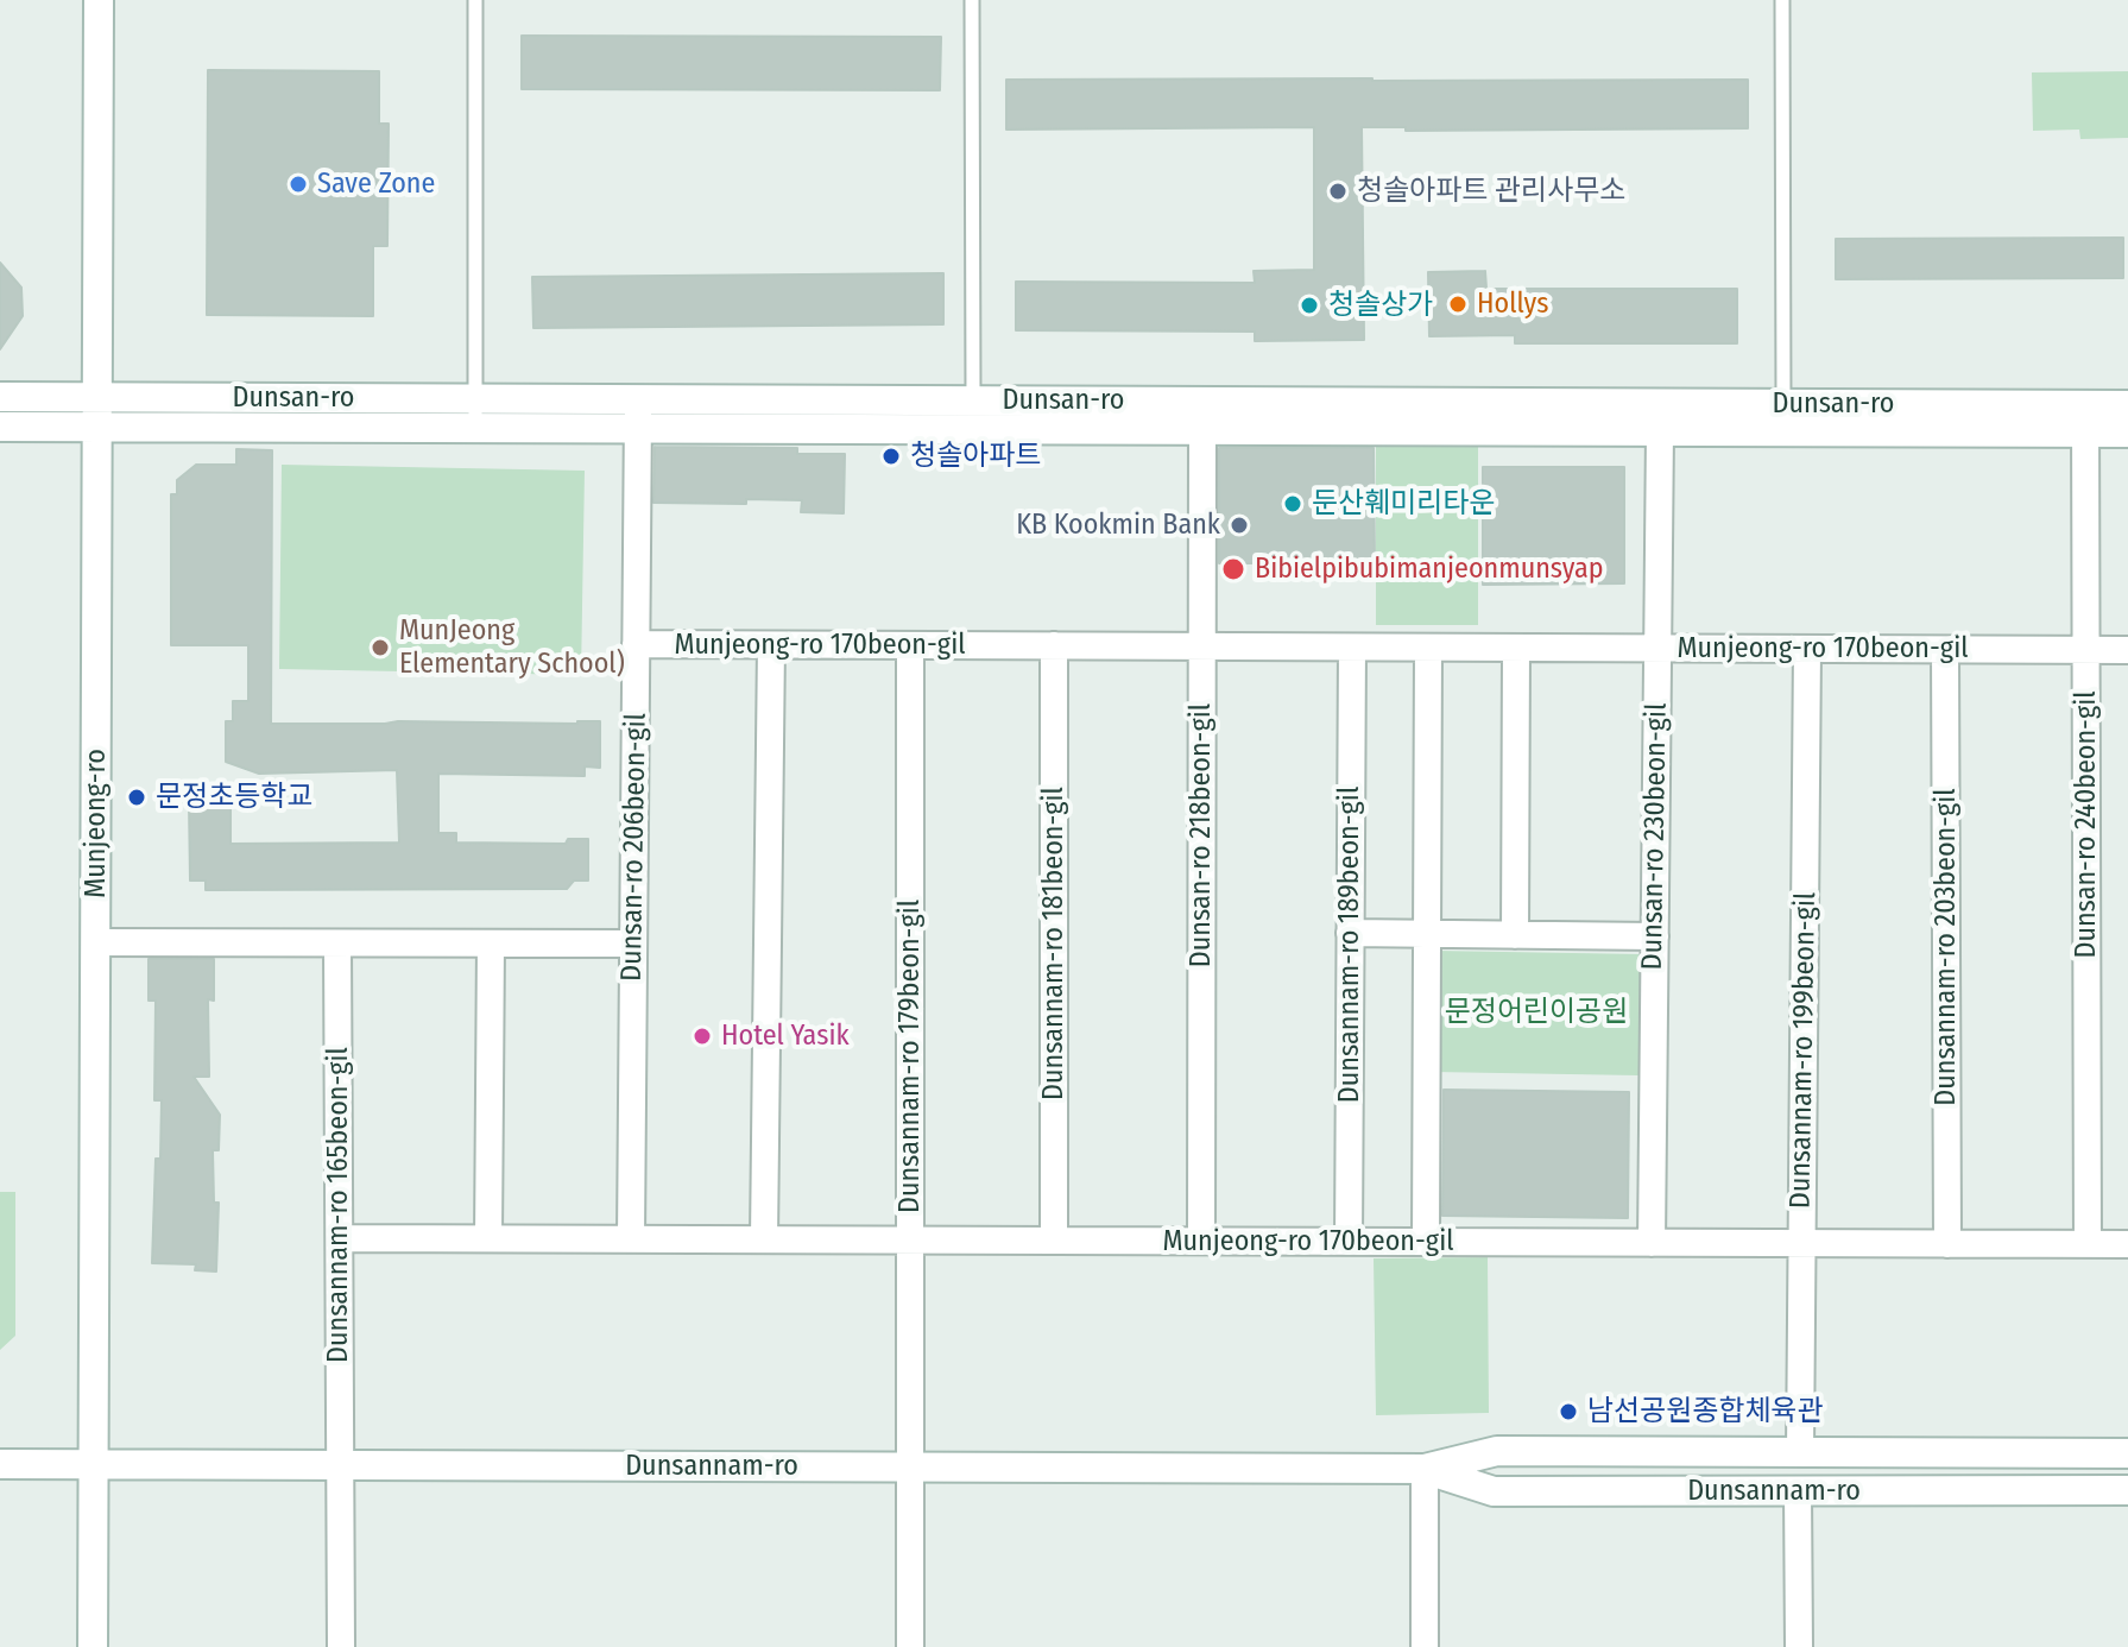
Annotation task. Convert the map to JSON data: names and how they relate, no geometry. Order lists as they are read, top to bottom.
{
  "streets": {
    "main road": ["Dunsan-ro", "Munjeong-ro", "Dunsannam-ro"],
    "street": [
      "Munjeong-ro 170beon-gil",
      "Dunsan-ro 240beon-gil",
      "Dunsan-ro 218beon-gil",
      "Dunsan-ro 230beon-gil",
      "Dunsan-ro 206beon-gil",
      "Dunsannam-ro 181beon-gil",
      "Dunsannam-ro 189beon-gil",
      "Dunsannam-ro 203beon-gil",
      "Dunsannam-ro 199beon-gil",
      "Dunsannam-ro 179beon-gil",
      "Dunsannam-ro 165beon-gil"
    ]
  },
  "crossings": [
    ["Dunsan-ro", "Munjeong-ro"],
    ["Dunsan-ro", "Dunsan-ro 240beon-gil"],
    ["Dunsan-ro", "Dunsan-ro 218beon-gil"],
    ["Dunsan-ro", "Dunsan-ro 230beon-gil"],
    ["Dunsan-ro", "Dunsan-ro 206beon-gil"],
    ["Munjeong-ro 170beon-gil", "Dunsan-ro 240beon-gil"],
    ["Munjeong-ro 170beon-gil", "Dunsan-ro 218beon-gil"],
    ["Munjeong-ro 170beon-gil", "Dunsan-ro 230beon-gil"],
    ["Munjeong-ro 170beon-gil", "Dunsan-ro 206beon-gil"],
    ["Munjeong-ro 170beon-gil", "Dunsannam-ro 181beon-gil"],
    ["Munjeong-ro 170beon-gil", "Dunsannam-ro 189beon-gil"],
    ["Munjeong-ro 170beon-gil", "Dunsannam-ro 203beon-gil"],
    ["Munjeong-ro 170beon-gil", "Dunsannam-ro 199beon-gil"],
    ["Munjeong-ro 170beon-gil", "Dunsannam-ro 179beon-gil"],
    ["Munjeong-ro 170beon-gil", "Dunsannam-ro 165beon-gil"],
    ["Munjeong-ro", "Dunsannam-ro"],
    ["Dunsannam-ro 199beon-gil", "Dunsannam-ro"],
    ["Dunsannam-ro 179beon-gil", "Dunsannam-ro"],
    ["Dunsannam-ro 165beon-gil", "Dunsannam-ro"]
  ],
  "parks": ["문정어린이공원"],
  "places": [
    "Save Zone",
    "청솔아파트 관리사무소",
    "Hollys",
    "청솔상가",
    "청솔아파트",
    "둔산훼미리타운",
    "KB Kookmin Bank",
    "Bibielpibubimanjeonmunsyap",
    "MunJeong Elementary School)",
    "문정초등학교",
    "Hotel Yasik",
    "남선공원종합체육관"
  ]
}
